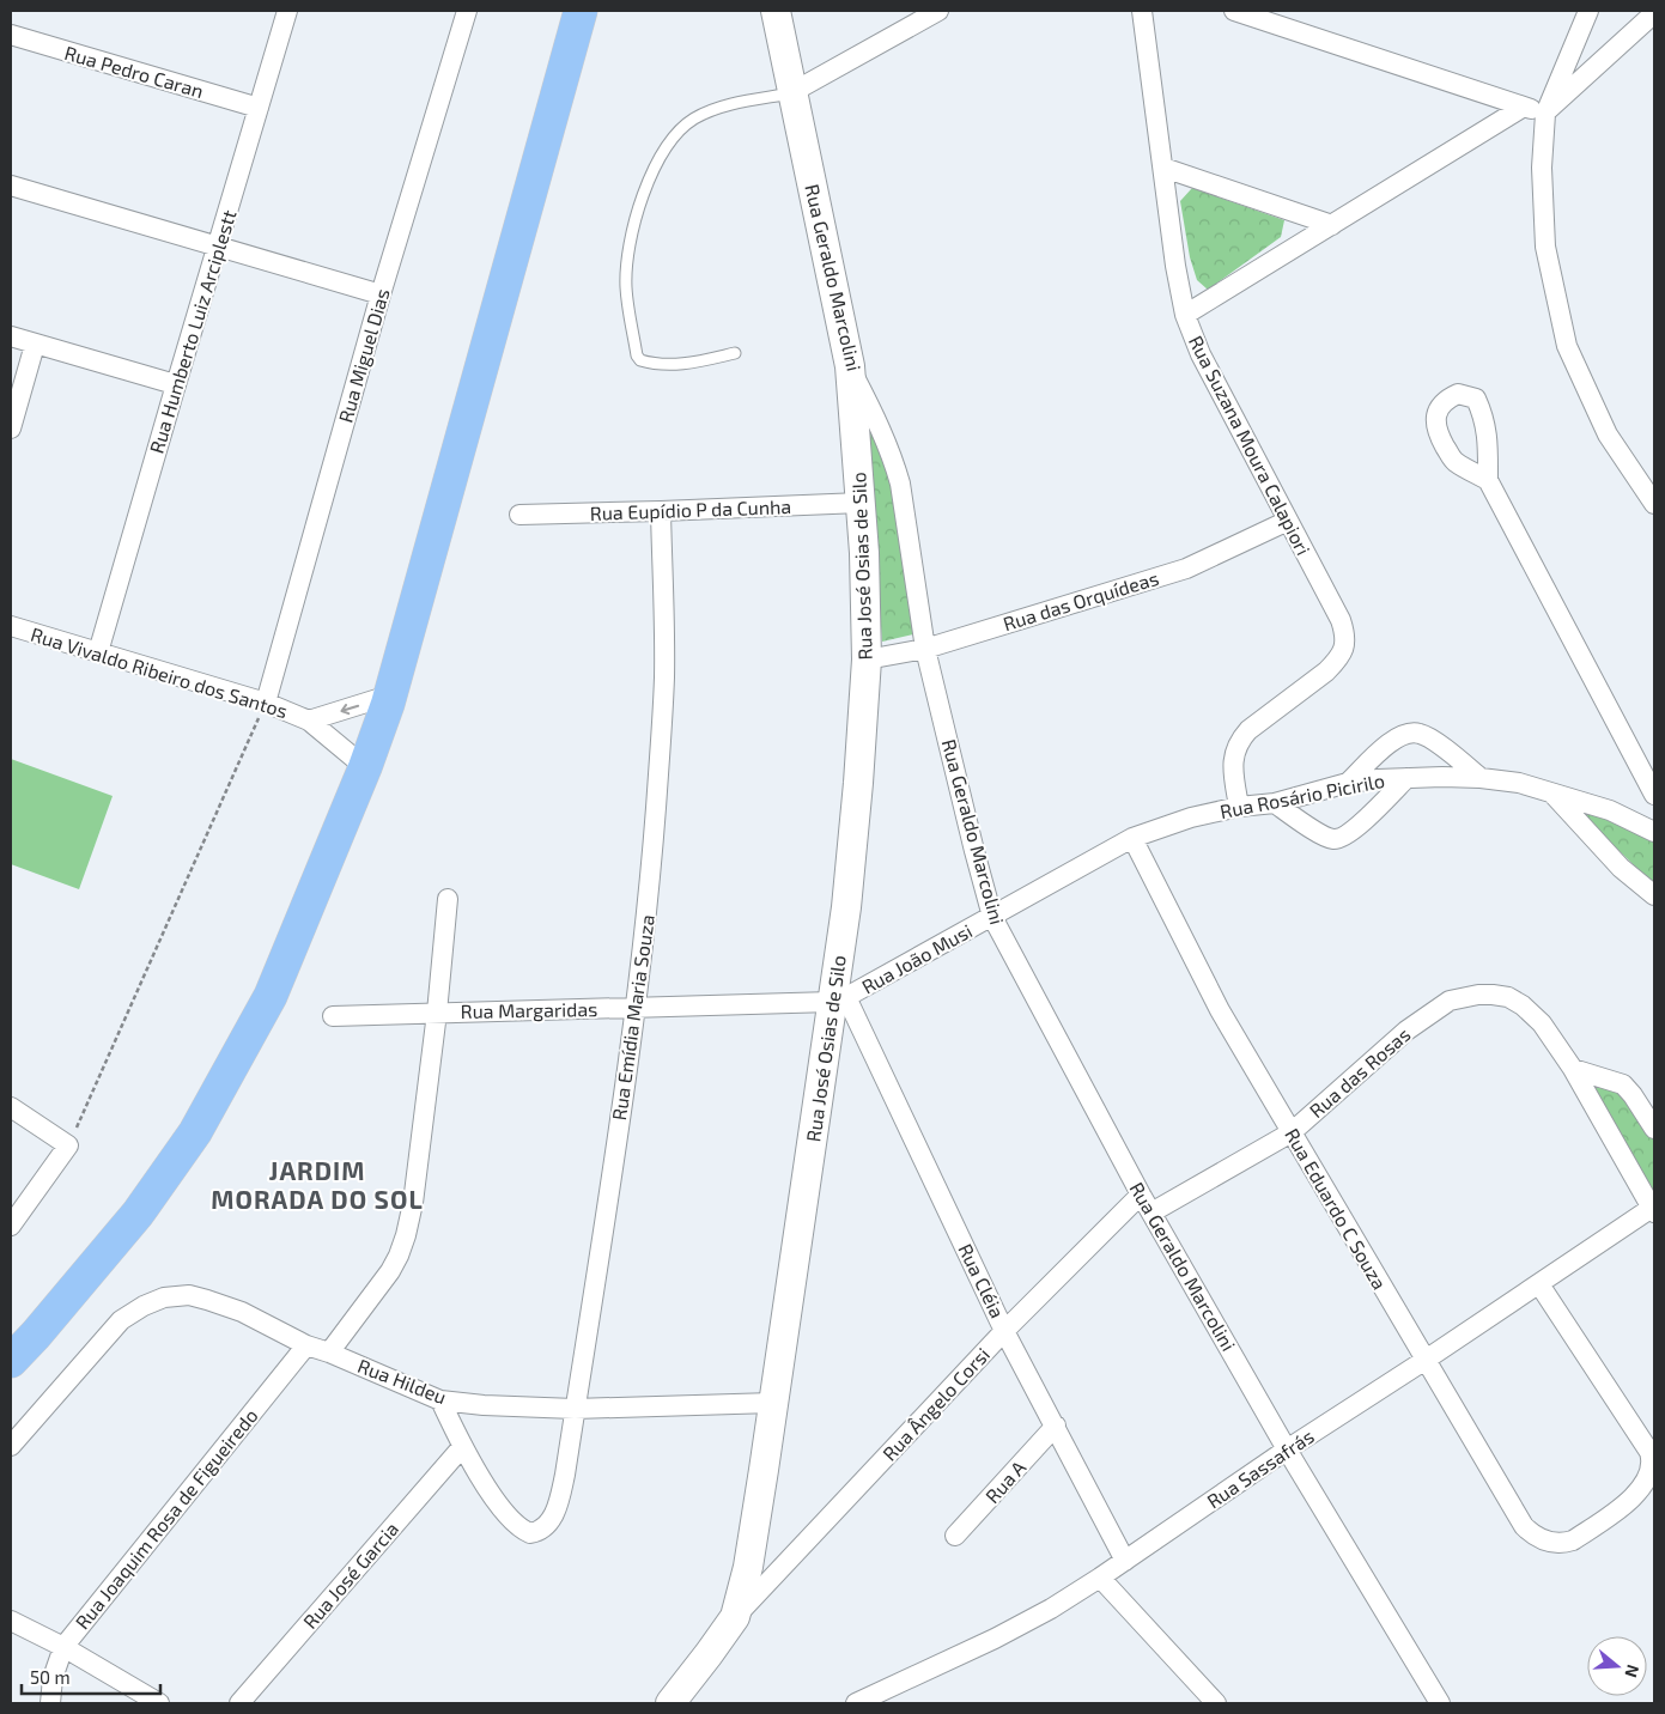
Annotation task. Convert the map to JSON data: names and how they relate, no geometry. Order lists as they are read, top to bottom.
{
  "streets": {
    "street": [
      "Rua Pedro Caran",
      "Rua Geraldo Marcolini",
      "Rua Humberto Luiz Arciplestt",
      "Rua Miguel Dias",
      "Rua Suzana Moura Calapiori",
      "Rua Eupídio P da Cunha",
      "Rua José Osias de Silo",
      "Rua das Orquídeas",
      "Rua Vivaldo Ribeiro dos Santos",
      "Rua Rosário Picirilo",
      "Rua João Musi",
      "Rua Margaridas",
      "Rua Emídia Maria Souza",
      "Rua das Rosas",
      "Rua Eduardo C Souza",
      "Rua Cléia",
      "Rua Hildeu",
      "Rua Ângelo Corsi",
      "Rua Sassafrás",
      "Rua A",
      "Rua Joaquim Rosa de Figueiredo",
      "Rua José Garcia"
    ]
  },
  "crossings": [
    ["Rua Pedro Caran", "Rua Humberto Luiz Arciplestt"],
    ["Rua Geraldo Marcolini", "Rua José Osias de Silo"],
    ["Rua Geraldo Marcolini", "Rua das Orquídeas"],
    ["Rua Geraldo Marcolini", "Rua João Musi"],
    ["Rua Geraldo Marcolini", "Rua das Rosas"],
    ["Rua Geraldo Marcolini", "Rua Ângelo Corsi"],
    ["Rua Geraldo Marcolini", "Rua Sassafrás"],
    ["Rua Humberto Luiz Arciplestt", "Rua Vivaldo Ribeiro dos Santos"],
    ["Rua Miguel Dias", "Rua Vivaldo Ribeiro dos Santos"],
    ["Rua Suzana Moura Calapiori", "Rua das Orquídeas"],
    ["Rua Suzana Moura Calapiori", "Rua Rosário Picirilo"],
    ["Rua Eupídio P da Cunha", "Rua José Osias de Silo"],
    ["Rua Eupídio P da Cunha", "Rua Emídia Maria Souza"],
    ["Rua José Osias de Silo", "Rua das Orquídeas"],
    ["Rua José Osias de Silo", "Rua João Musi"],
    ["Rua José Osias de Silo", "Rua Margaridas"],
    ["Rua José Osias de Silo", "Rua Cléia"],
    ["Rua José Osias de Silo", "Rua Hildeu"],
    ["Rua José Osias de Silo", "Rua Ângelo Corsi"],
    ["Rua Rosário Picirilo", "Rua João Musi"],
    ["Rua Rosário Picirilo", "Rua Eduardo C Souza"],
    ["Rua João Musi", "Rua Margaridas"],
    ["Rua João Musi", "Rua Eduardo C Souza"],
    ["Rua João Musi", "Rua Cléia"],
    ["Rua Margaridas", "Rua Emídia Maria Souza"],
    ["Rua Margaridas", "Rua Cléia"],
    ["Rua Emídia Maria Souza", "Rua Hildeu"],
    ["Rua Emídia Maria Souza", "Rua José Garcia"],
    ["Rua das Rosas", "Rua Eduardo C Souza"],
    ["Rua das Rosas", "Rua Sassafrás"],
    ["Rua Eduardo C Souza", "Rua Sassafrás"],
    ["Rua Cléia", "Rua Ângelo Corsi"],
    ["Rua Cléia", "Rua Sassafrás"],
    ["Rua Cléia", "Rua A"],
    ["Rua Hildeu", "Rua Joaquim Rosa de Figueiredo"]
  ],
  "districts": ["JARDIM MORADA DO SOL"],
  "scale_bar": "50 m",
  "north": "right"
}
